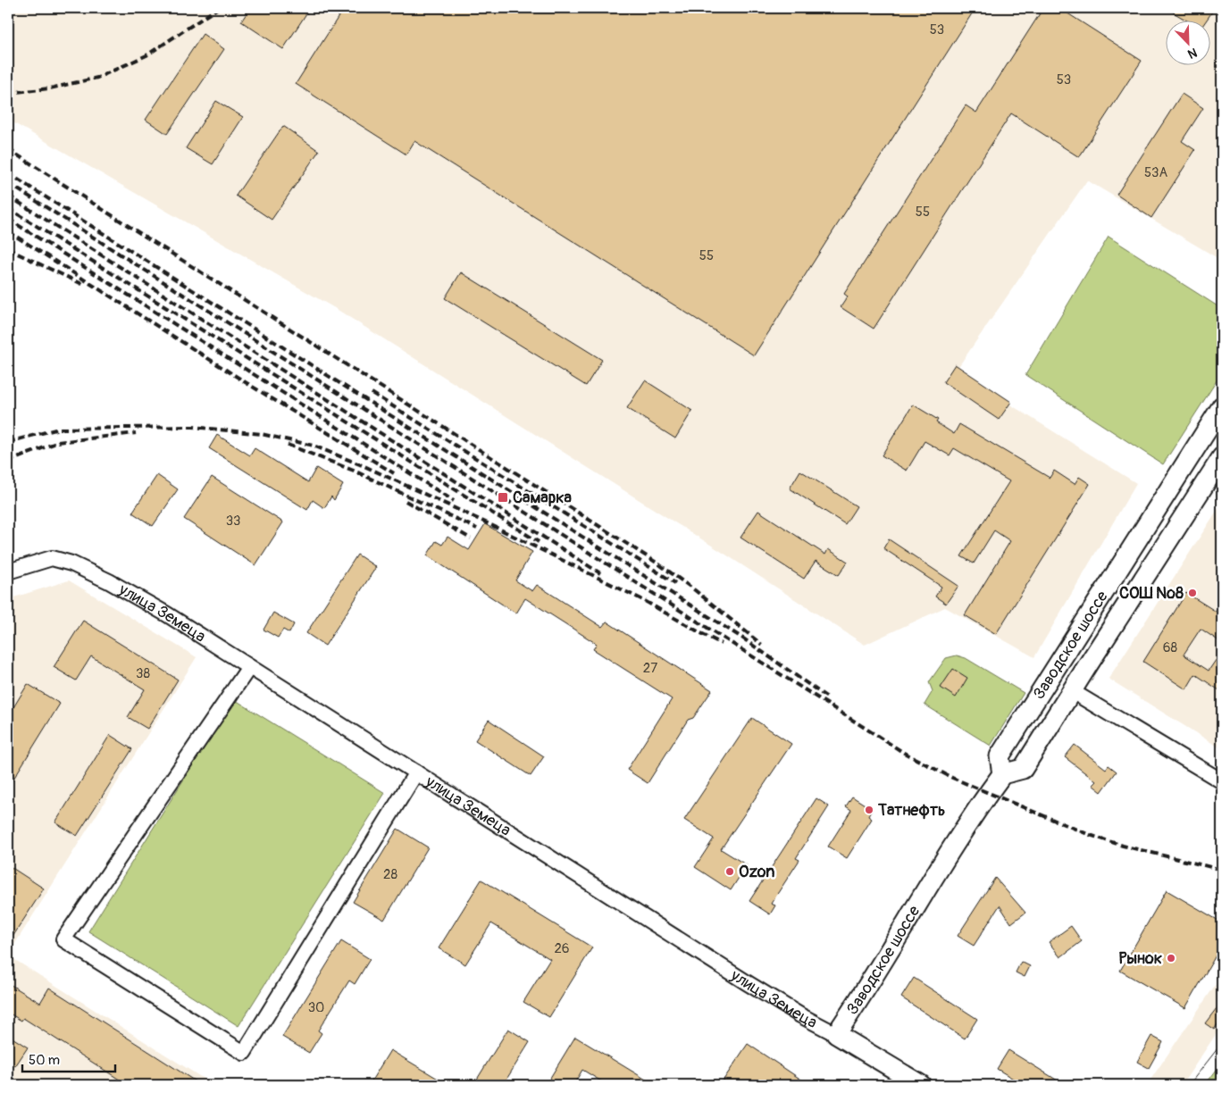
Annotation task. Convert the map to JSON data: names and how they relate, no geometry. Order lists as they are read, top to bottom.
{
  "streets": {
    "main road": ["улица Земеца", "Заводское шоссе"]
  },
  "crossings": [
    ["улица Земеца", "Заводское шоссе"]
  ],
  "places": {
    "transit": ["Самарка"],
    "other": [
      "СОШ №8",
      "Татнефть",
      "Ozon",
      "Рынок"
    ]
  },
  "house_numbers": [
    "53",
    "53",
    "53А",
    "55",
    "55",
    "33",
    "68",
    "27",
    "38",
    "28",
    "26",
    "30"
  ],
  "scale_bar": "50 m",
  "north": "bottom right"
}
